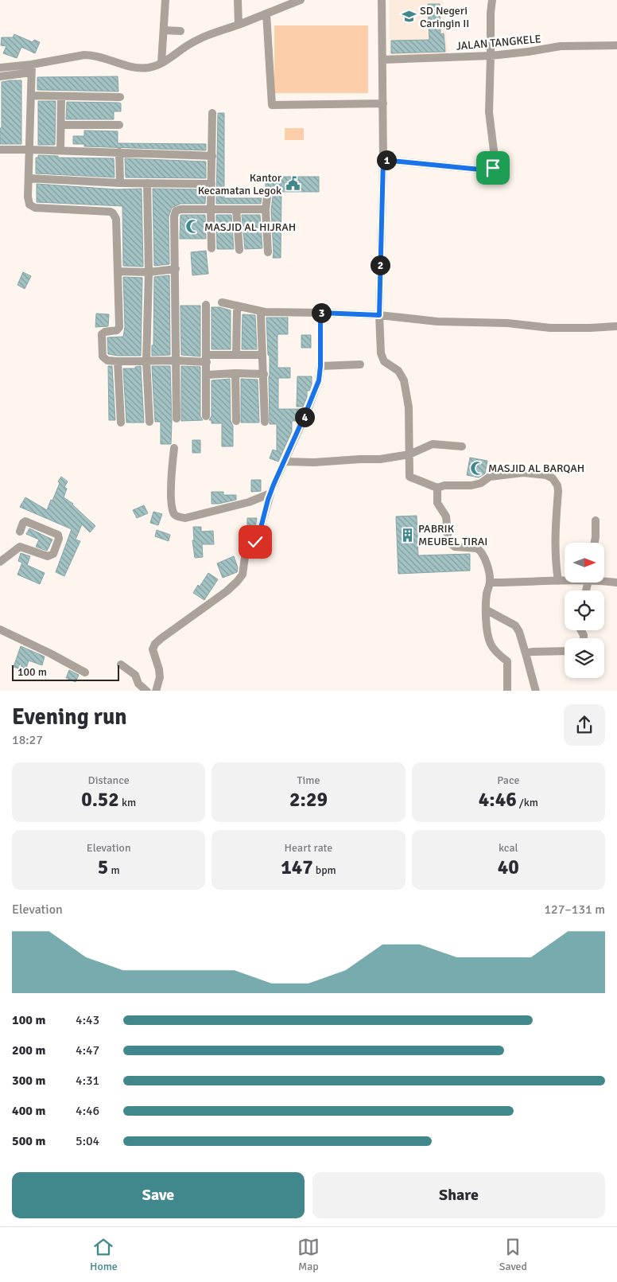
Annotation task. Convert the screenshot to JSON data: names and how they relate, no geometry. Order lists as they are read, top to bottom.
{
  "streets": {
    "street": ["JALAN TANGKELE"]
  },
  "places": {
    "school or university": ["SD Negeri Caringin II"],
    "public building": ["Kantor Kecamatan Legok"],
    "mosque": ["MASJID AL HIJRAH", "MASJID AL BARQAH"],
    "building": ["PABRIK MEUBEL TIRAI"]
  },
  "scale_bar": "100 m",
  "north": "right",
  "page": {
    "pins": [
      "1",
      "2",
      "3",
      "4"
    ],
    "scale": "100 m",
    "heading": ["Evening run", "18:27"],
    "stats": [
      ["Distance", "0.52 km"],
      ["Time", "2:29"],
      ["Pace", "4:46 /km"],
      ["Elevation", "5 m"],
      ["Heart rate", "147 bpm"],
      ["kcal", "40"]
    ],
    "chart": ["Elevation", "127–131 m"],
    "list": [
      {
        "name": "100 m",
        "note": "4:43"
      },
      {
        "name": "200 m",
        "note": "4:47"
      },
      {
        "name": "300 m",
        "note": "4:31"
      },
      {
        "name": "400 m",
        "note": "4:46"
      },
      {
        "name": "500 m",
        "note": "5:04"
      }
    ],
    "buttons": ["Save", "Share"],
    "tabs": ["Home", "Map", "Saved"]
  }
}
